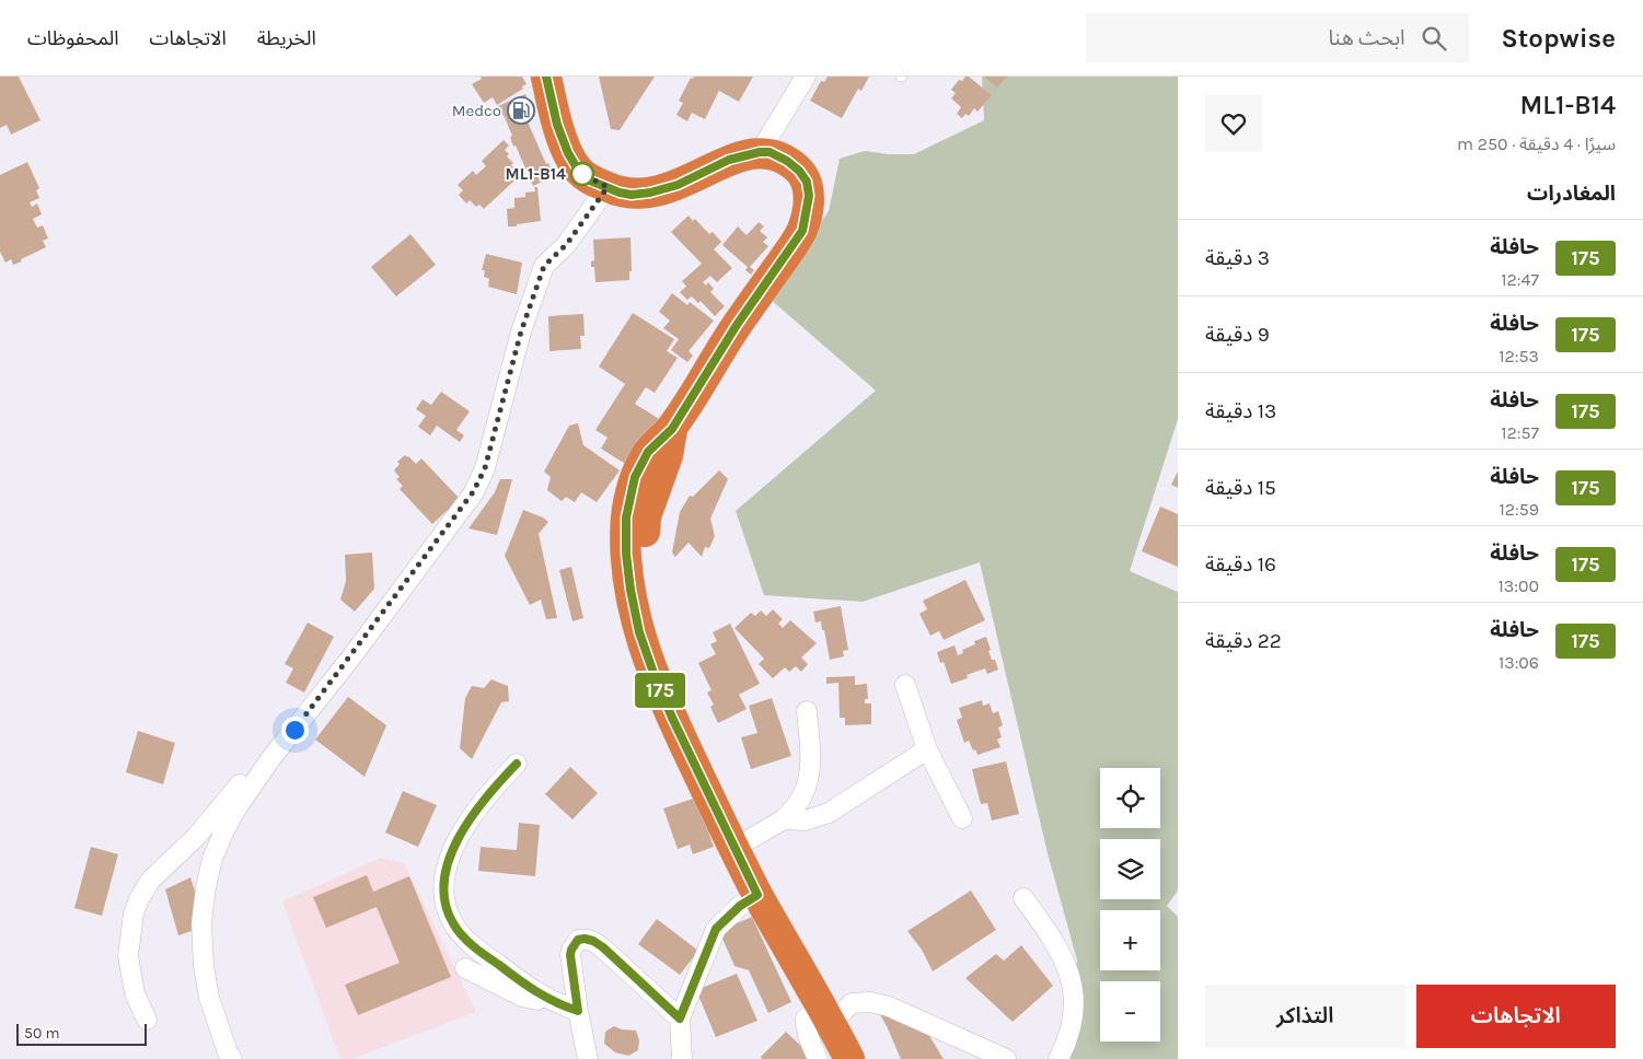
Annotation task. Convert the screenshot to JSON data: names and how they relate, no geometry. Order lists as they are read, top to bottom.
{
  "places": {
    "fuel station": ["Medco"],
    "other": ["ML1-B14"]
  },
  "lines": ["bus line 175"],
  "scale_bar": "50 m",
  "page": {
    "header": "Stopwise",
    "search": "ابحث هنا",
    "nav": ["الخريطة", "الاتجاهات", "المحفوظات"],
    "heading": [
      ["ML1-B14", "سيرًا · 4 دقيقة · 250 m"],
      "المغادرات"
    ],
    "on_map": "175",
    "list": [
      {
        "mark": "175",
        "name": "حافلة",
        "note": "12:47",
        "value": "3 دقيقة"
      },
      {
        "mark": "175",
        "name": "حافلة",
        "note": "12:53",
        "value": "9 دقيقة"
      },
      {
        "mark": "175",
        "name": "حافلة",
        "note": "12:57",
        "value": "13 دقيقة"
      },
      {
        "mark": "175",
        "name": "حافلة",
        "note": "12:59",
        "value": "15 دقيقة"
      },
      {
        "mark": "175",
        "name": "حافلة",
        "note": "13:00",
        "value": "16 دقيقة"
      },
      {
        "mark": "175",
        "name": "حافلة",
        "note": "13:06",
        "value": "22 دقيقة"
      }
    ],
    "map_buttons": ["+", "−"],
    "buttons": ["الاتجاهات", "التذاكر"],
    "scale": "50 m"
  }
}
